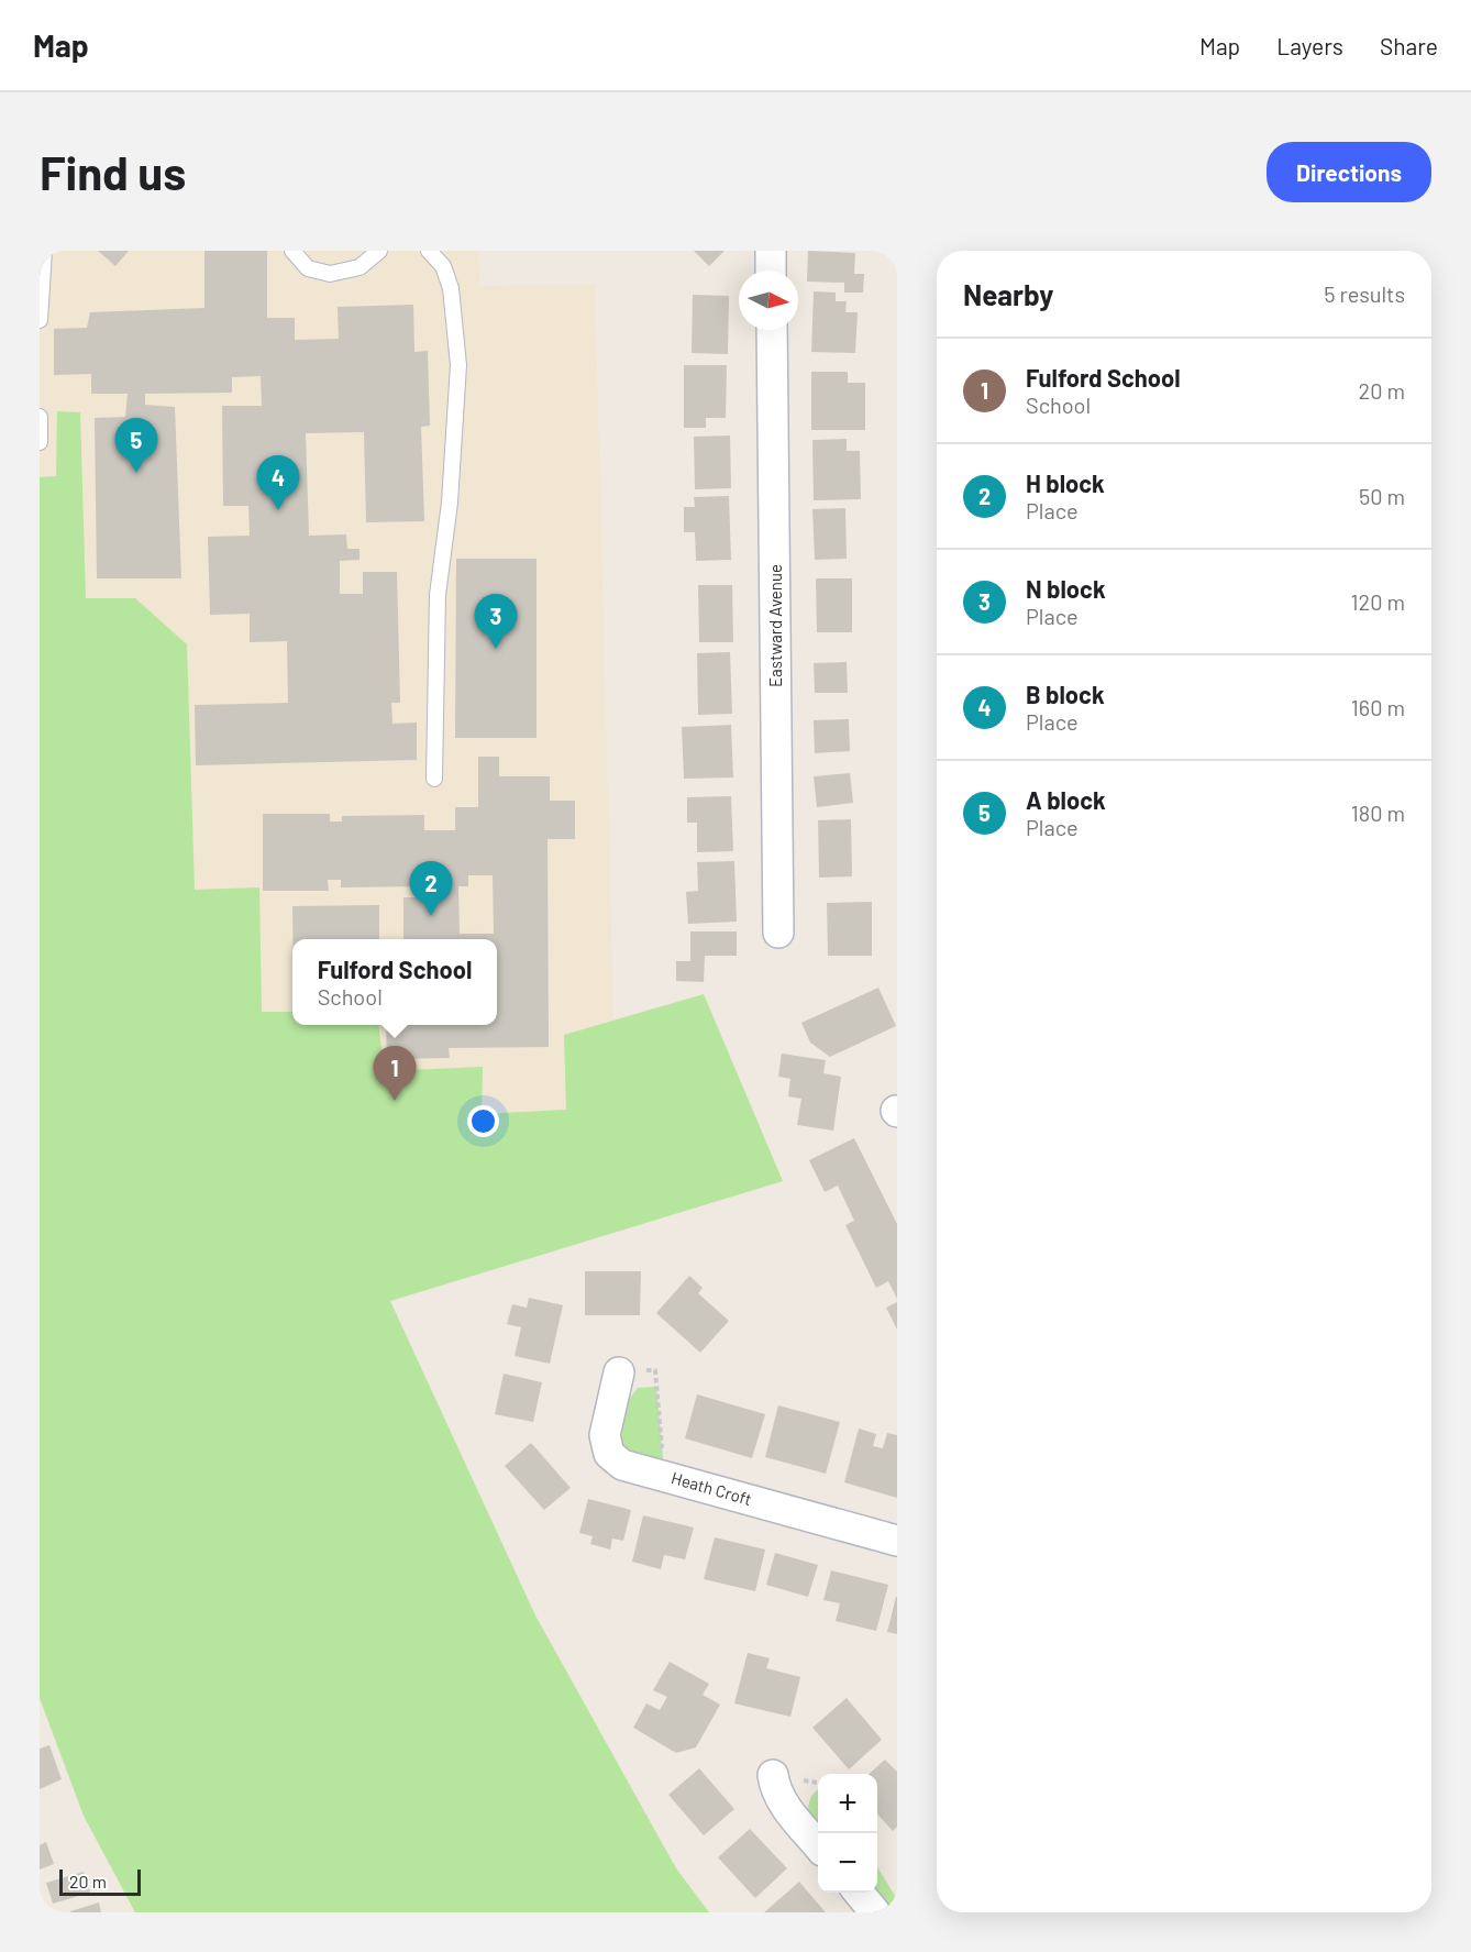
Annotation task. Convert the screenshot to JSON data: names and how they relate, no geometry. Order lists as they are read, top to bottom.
{
  "streets": {
    "street": ["Eastward Avenue", "Heath Croft"]
  },
  "scale_bar": "20 m",
  "north": "right",
  "page": {
    "header": "Map",
    "nav": ["Map", "Layers", "Share"],
    "buttons": "Directions",
    "title": "Find us",
    "heading": ["Nearby", "5 results"],
    "list": [
      {
        "mark": "1",
        "name": "Fulford School",
        "note": "School",
        "value": "20 m"
      },
      {
        "mark": "2",
        "name": "H block",
        "note": "Place",
        "value": "50 m"
      },
      {
        "mark": "3",
        "name": "N block",
        "note": "Place",
        "value": "120 m"
      },
      {
        "mark": "4",
        "name": "B block",
        "note": "Place",
        "value": "160 m"
      },
      {
        "mark": "5",
        "name": "A block",
        "note": "Place",
        "value": "180 m"
      }
    ],
    "pins": [
      "5",
      "4",
      "3",
      "2",
      "1"
    ],
    "popup": ["Fulford School", "School"],
    "map_buttons": ["+", "−"],
    "scale": "20 m"
  }
}
